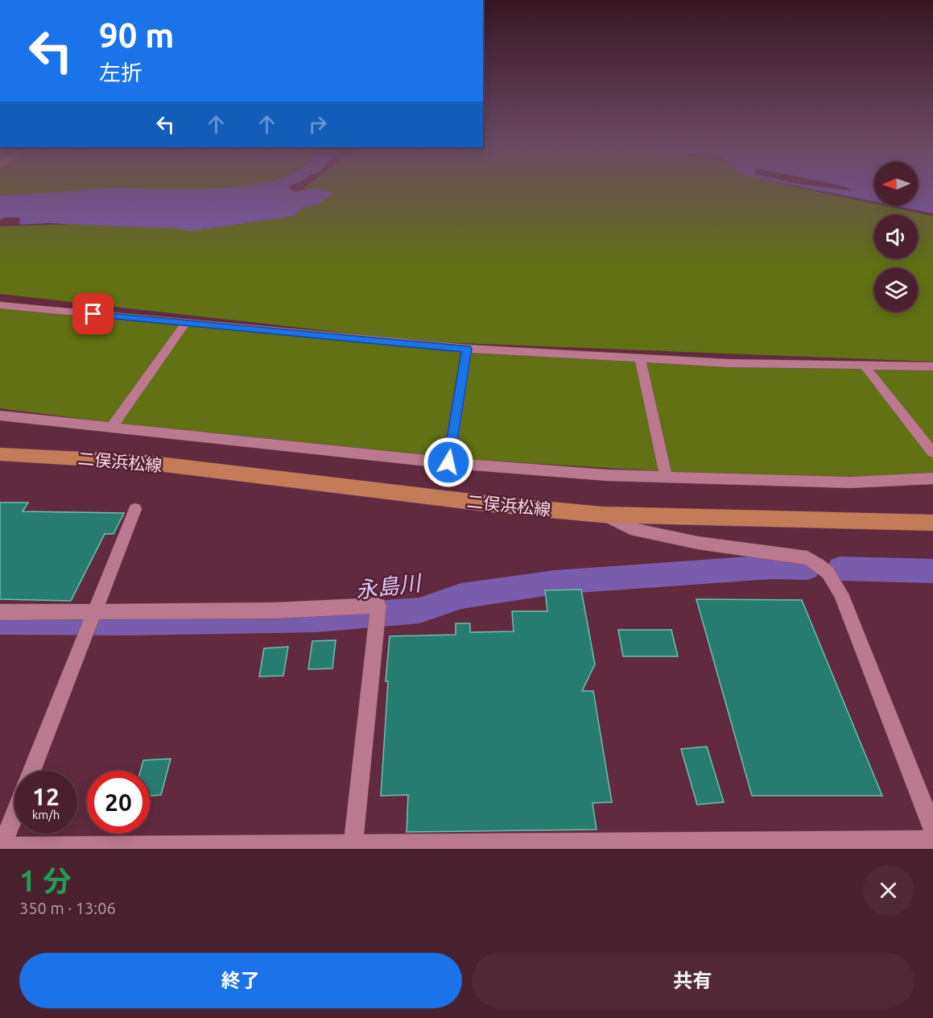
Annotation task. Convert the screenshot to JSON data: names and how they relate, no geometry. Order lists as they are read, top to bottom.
{
  "streets": {
    "main road": ["二俣浜松線"]
  },
  "water": ["永島川"],
  "north": "left",
  "page": {
    "turn": ["90 m", "左折"],
    "speed": "12 km/h",
    "limit": "20",
    "heading": ["1 分", "350 m · 13:06"],
    "buttons": ["終了", "共有"]
  }
}
